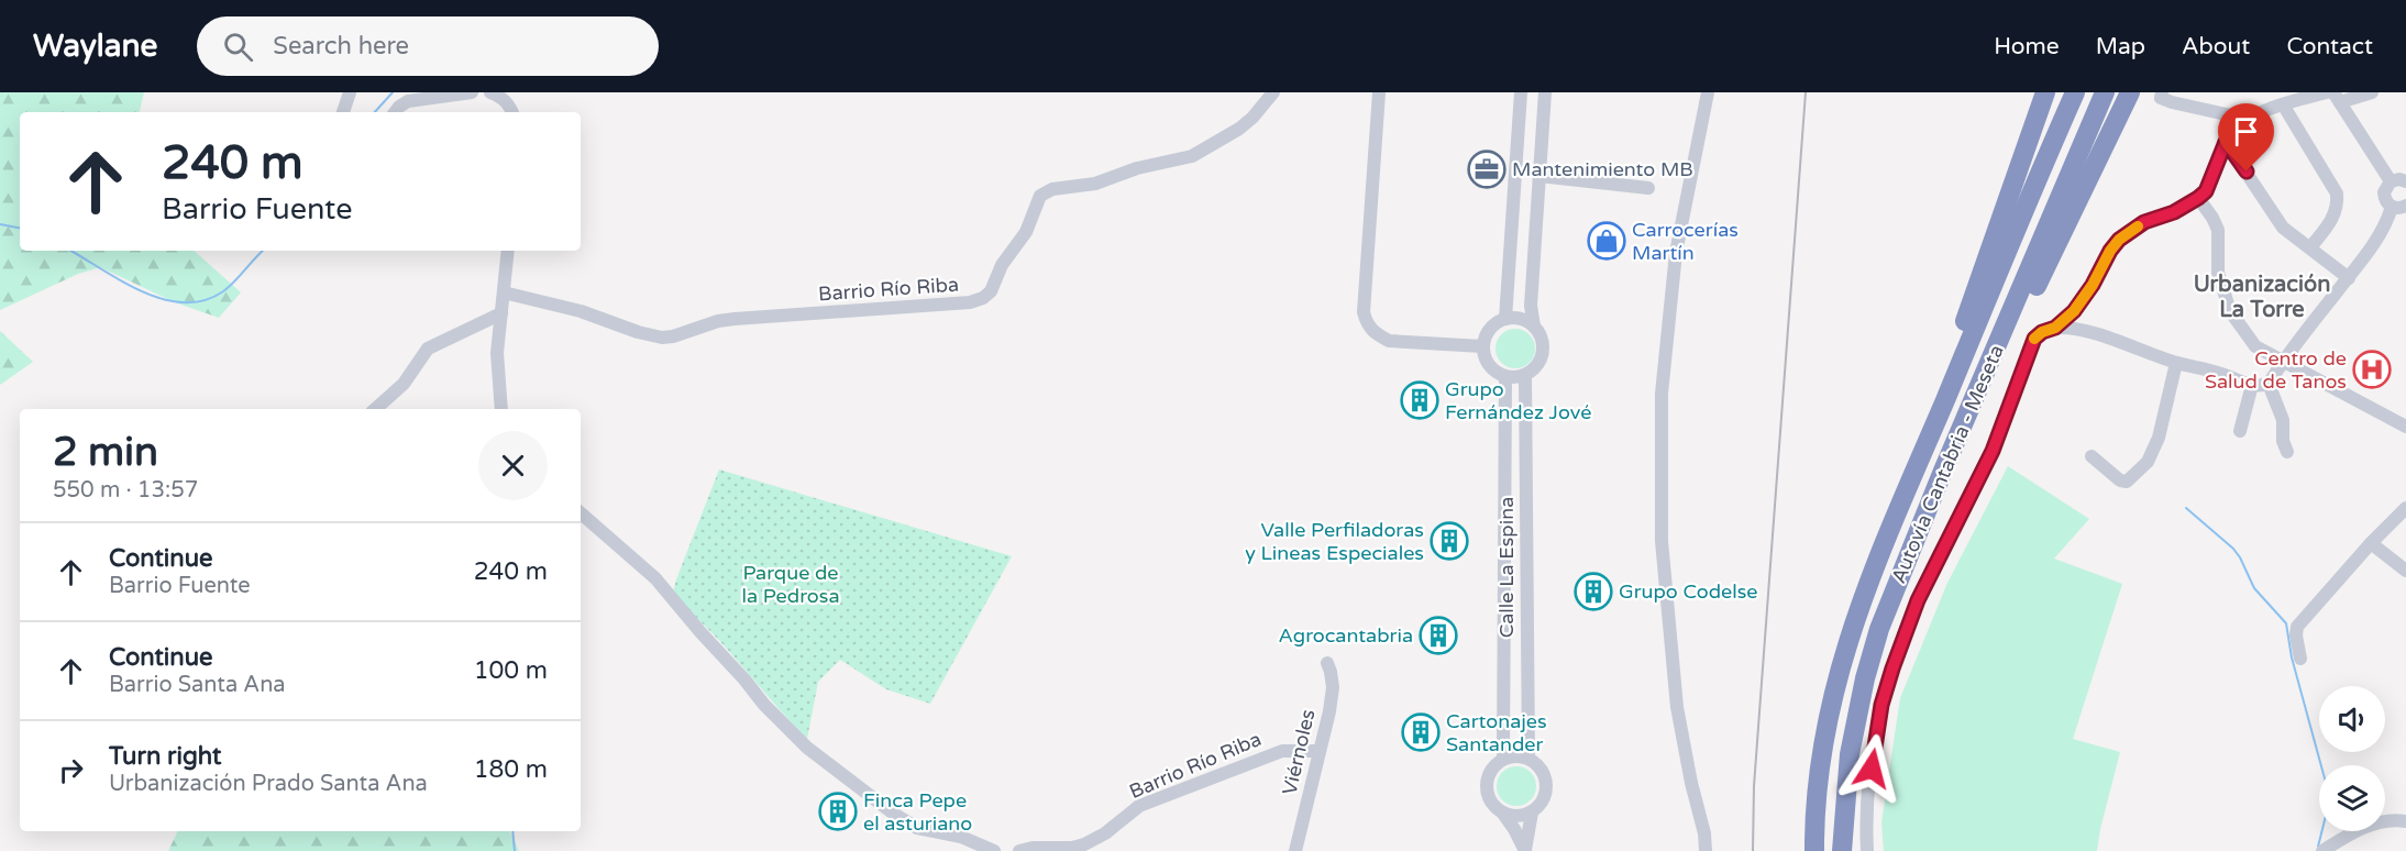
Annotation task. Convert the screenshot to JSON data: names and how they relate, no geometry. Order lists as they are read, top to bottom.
{
  "streets": {
    "highway": ["Autovía Cantabria - Meseta"],
    "street": ["Barrio Río Riba", "Calle La Espina", "Viérnoles"]
  },
  "crossings": [
    ["Barrio Río Riba", "Viérnoles"]
  ],
  "districts": ["Urbanización La Torre"],
  "parks": ["Parque de la Pedrosa"],
  "places": {
    "office": ["Mantenimiento MB"],
    "shop": ["Carrocerías Martín"],
    "hospital": ["Centro de Salud de Tanos"],
    "building": [
      "Grupo Fernández Jové",
      "Valle Perfiladoras y Lineas Especiales",
      "Grupo Codelse",
      "Agrocantabria",
      "Cartonajes Santander",
      "Finca Pepe el asturiano"
    ]
  },
  "page": {
    "header": "Waylane",
    "search": "Search here",
    "nav": [
      "Home",
      "Map",
      "About",
      "Contact"
    ],
    "turn": ["240 m", "Barrio Fuente"],
    "heading": ["2 min", "550 m · 13:57"],
    "list": [
      {
        "name": "Continue",
        "note": "Barrio Fuente",
        "value": "240 m"
      },
      {
        "name": "Continue",
        "note": "Barrio Santa Ana",
        "value": "100 m"
      },
      {
        "name": "Turn right",
        "note": "Urbanización Prado Santa Ana",
        "value": "180 m"
      }
    ]
  }
}
